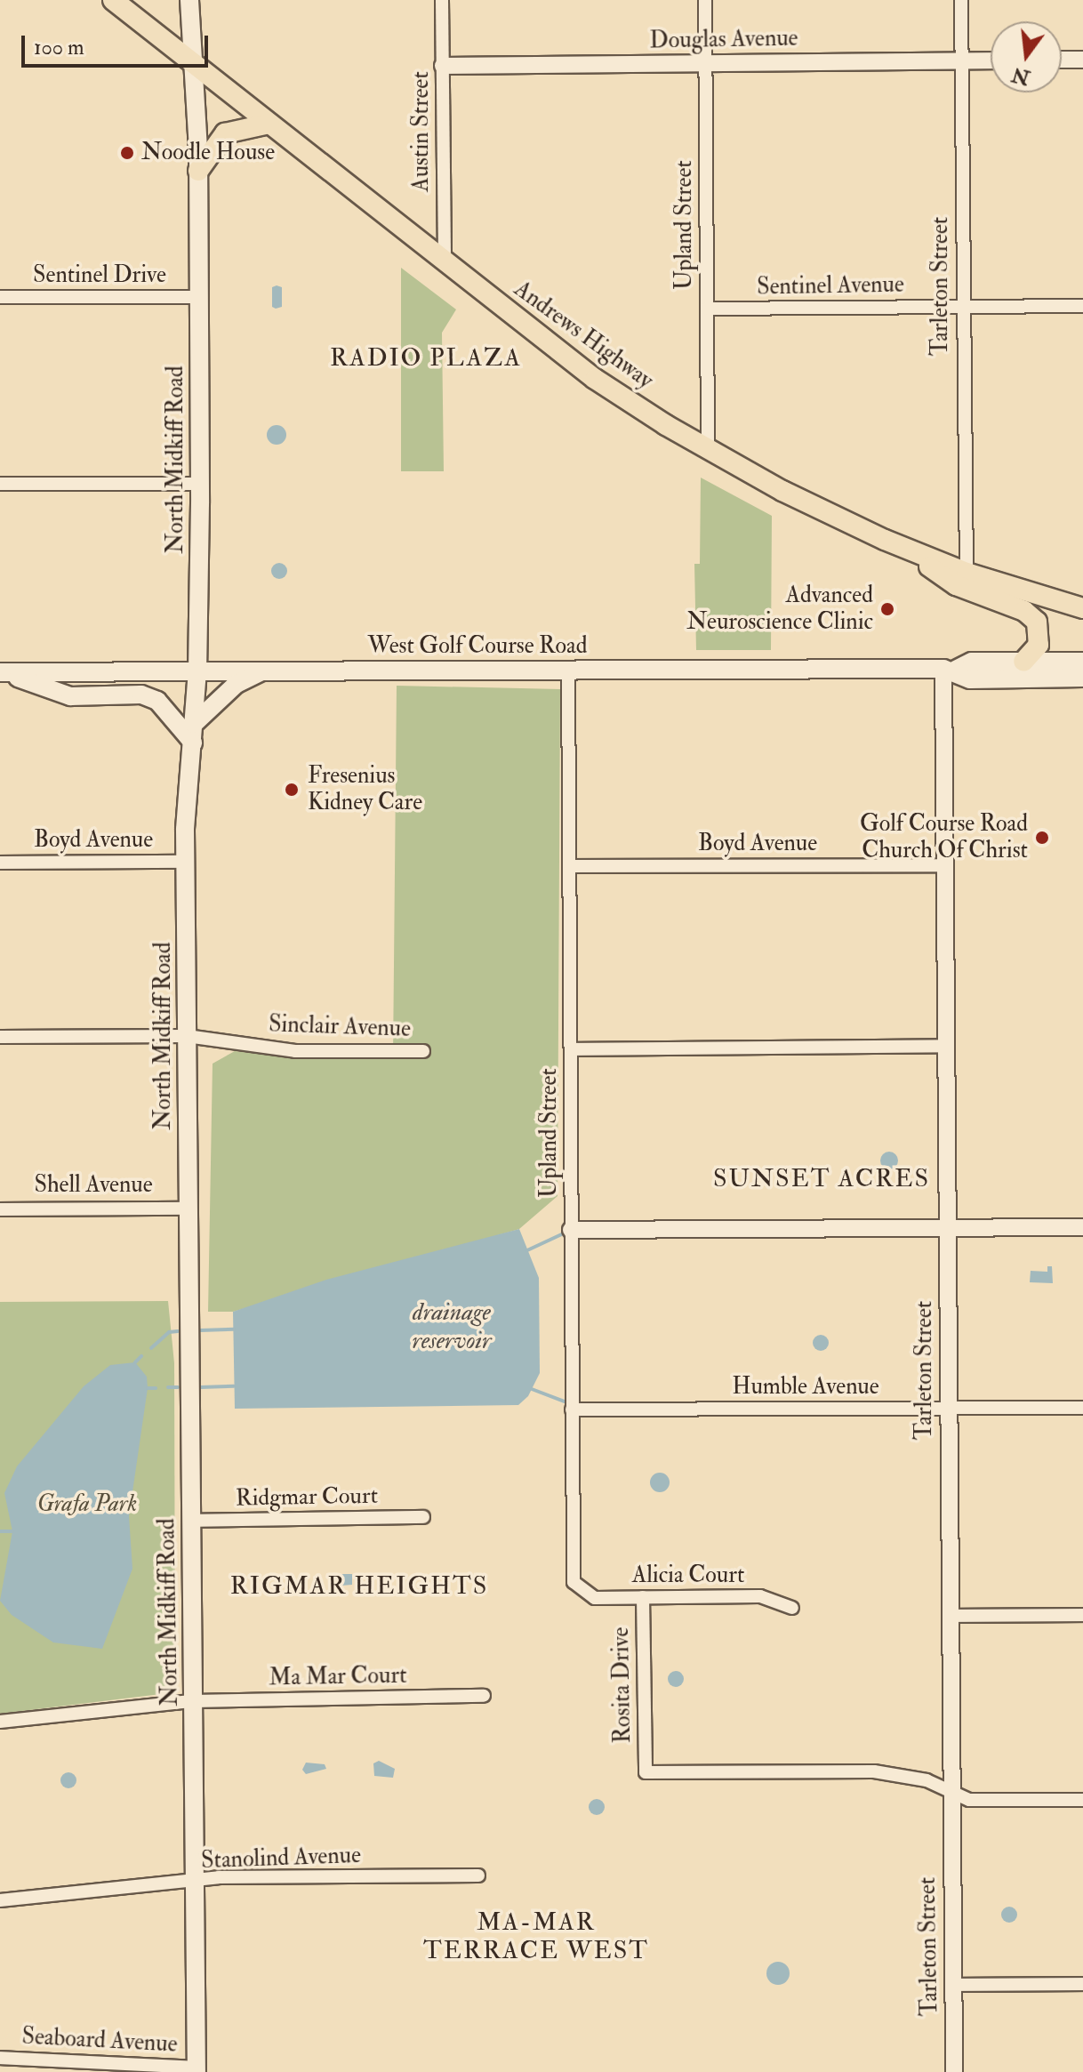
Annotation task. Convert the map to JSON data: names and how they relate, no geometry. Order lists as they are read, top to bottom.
{
  "streets": {
    "main road": ["Andrews Highway", "North Midkiff Road", "West Golf Course Road"],
    "street": [
      "Douglas Avenue",
      "Austin Street",
      "Upland Street",
      "Sentinel Drive",
      "Sentinel Avenue",
      "Tarleton Street",
      "Boyd Avenue",
      "Sinclair Avenue",
      "Shell Avenue",
      "Humble Avenue",
      "Ridgmar Court",
      "Alicia Court",
      "Ma Mar Court",
      "Rosita Drive",
      "Stanolind Avenue",
      "Seaboard Avenue"
    ]
  },
  "crossings": [
    ["Douglas Avenue", "Austin Street"],
    ["Douglas Avenue", "Upland Street"],
    ["Douglas Avenue", "Tarleton Street"],
    ["Austin Street", "Andrews Highway"],
    ["Upland Street", "Sentinel Avenue"],
    ["Upland Street", "Andrews Highway"],
    ["Upland Street", "West Golf Course Road"],
    ["Upland Street", "Boyd Avenue"],
    ["Upland Street", "Humble Avenue"],
    ["Upland Street", "Alicia Court"],
    ["Sentinel Drive", "North Midkiff Road"],
    ["Sentinel Avenue", "Tarleton Street"],
    ["Tarleton Street", "Andrews Highway"],
    ["Tarleton Street", "West Golf Course Road"],
    ["Tarleton Street", "Boyd Avenue"],
    ["Tarleton Street", "Humble Avenue"],
    ["Tarleton Street", "Rosita Drive"],
    ["Andrews Highway", "North Midkiff Road"],
    ["North Midkiff Road", "West Golf Course Road"],
    ["North Midkiff Road", "Boyd Avenue"],
    ["North Midkiff Road", "Sinclair Avenue"],
    ["North Midkiff Road", "Shell Avenue"],
    ["North Midkiff Road", "Ridgmar Court"],
    ["North Midkiff Road", "Ma Mar Court"],
    ["North Midkiff Road", "Stanolind Avenue"],
    ["North Midkiff Road", "Seaboard Avenue"],
    ["Alicia Court", "Rosita Drive"]
  ],
  "districts": [
    "RADIO PLAZA",
    "SUNSET ACRES",
    "RIGMAR HEIGHTS",
    "MA-MAR TERRACE WEST"
  ],
  "water": ["drainage reservoir"],
  "parks": ["Grafa Park"],
  "places": [
    "Noodle House",
    "Advanced Neuroscience Clinic",
    "Fresenius Kidney Care",
    "Golf Course Road Church Of Christ"
  ],
  "scale_bar": "100 m",
  "north": "bottom"
}
